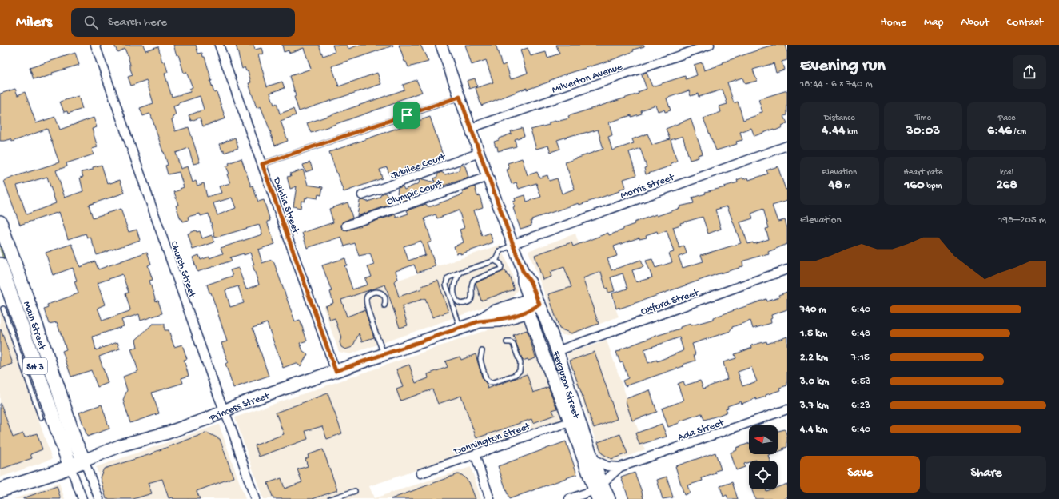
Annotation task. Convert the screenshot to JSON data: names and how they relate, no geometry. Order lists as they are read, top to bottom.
{
  "streets": {
    "highway": ["Main Street", "SH 3", "Princess Street"],
    "main road": ["Ferguson Street"],
    "street": [
      "Milverton Avenue",
      "Jubilee Court",
      "Morris Street",
      "Olympic Court",
      "Dahlia Street",
      "Church Street",
      "Oxford Street",
      "Ada Street",
      "Donnington Street"
    ]
  },
  "crossings": [
    ["Milverton Avenue", "Ferguson Street"],
    ["Jubilee Court", "Ferguson Street"],
    ["Morris Street", "Ferguson Street"],
    ["Olympic Court", "Ferguson Street"],
    ["Dahlia Street", "Princess Street"],
    ["Church Street", "Princess Street"],
    ["Oxford Street", "Ferguson Street"],
    ["Main Street", "Princess Street"],
    ["Ferguson Street", "Princess Street"],
    ["Ferguson Street", "Ada Street"],
    ["Ferguson Street", "Donnington Street"]
  ],
  "north": "left",
  "page": {
    "header": "Milers",
    "search": "Search here",
    "nav": [
      "Home",
      "Map",
      "About",
      "Contact"
    ],
    "heading": ["Evening run", "18:44 · 6 × 740 m"],
    "stats": [
      ["Distance", "4.44 km"],
      ["Time", "30:03"],
      ["Pace", "6:46 /km"],
      ["Elevation", "48 m"],
      ["Heart rate", "160 bpm"],
      ["kcal", "268"]
    ],
    "chart": ["Elevation", "198–205 m"],
    "list": [
      {
        "name": "740 m",
        "note": "6:40"
      },
      {
        "name": "1.5 km",
        "note": "6:48"
      },
      {
        "name": "2.2 km",
        "note": "7:15"
      },
      {
        "name": "3.0 km",
        "note": "6:53"
      },
      {
        "name": "3.7 km",
        "note": "6:23"
      },
      {
        "name": "4.4 km",
        "note": "6:40"
      }
    ],
    "buttons": ["Save", "Share"]
  }
}
